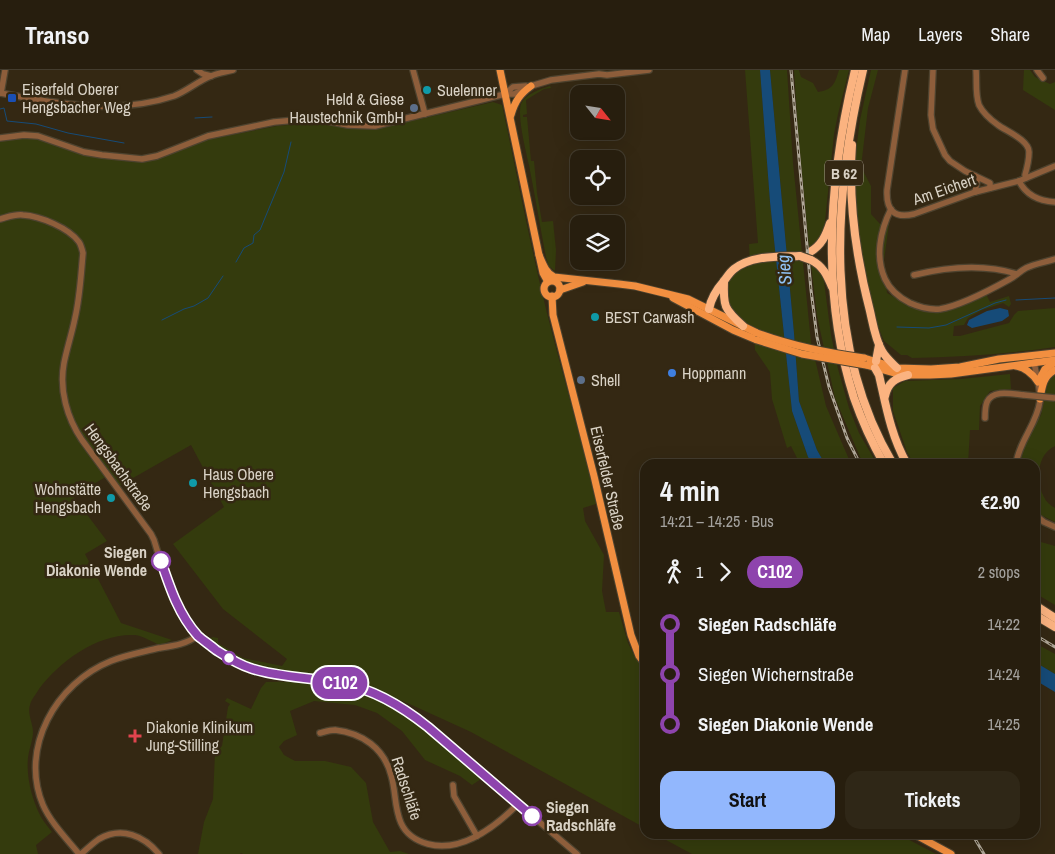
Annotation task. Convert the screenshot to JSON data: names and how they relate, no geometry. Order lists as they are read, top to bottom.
{
  "streets": {
    "highway": ["B 62"],
    "main road": ["Eiserfelder Straße"],
    "street": ["Am Eichert", "Hengsbachstraße", "Radschläfe"]
  },
  "crossings": [
    ["Hengsbachstraße", "Radschläfe"]
  ],
  "water": ["Sieg"],
  "places": {
    "other": [
      "Suelenner",
      "Held & Giese Haustechnik GmbH",
      "BEST Carwash",
      "Hoppmann",
      "Shell",
      "Haus Obere Hengsbach",
      "Wohnstätte Hengsbach",
      "Siegen Diakonie Wende",
      "Siegen Radschläfe"
    ],
    "transit": ["Eiserfeld Oberer Hengsbacher Weg"],
    "health": ["Diakonie Klinikum Jung-Stilling"]
  },
  "lines": ["bus line C102"],
  "north": "bottom right",
  "page": {
    "header": "Transo",
    "nav": ["Map", "Layers", "Share"],
    "on_map": "C102",
    "heading": ["4 min", "14:21 – 14:25 · Bus", "€2.90"],
    "legs": ["1", "C102", "2 stops"],
    "list": [
      {
        "name": "Siegen Radschläfe",
        "value": "14:22"
      },
      {
        "name": "Siegen Wichernstraße",
        "value": "14:24"
      },
      {
        "name": "Siegen Diakonie Wende",
        "value": "14:25"
      }
    ],
    "buttons": ["Start", "Tickets"]
  }
}
